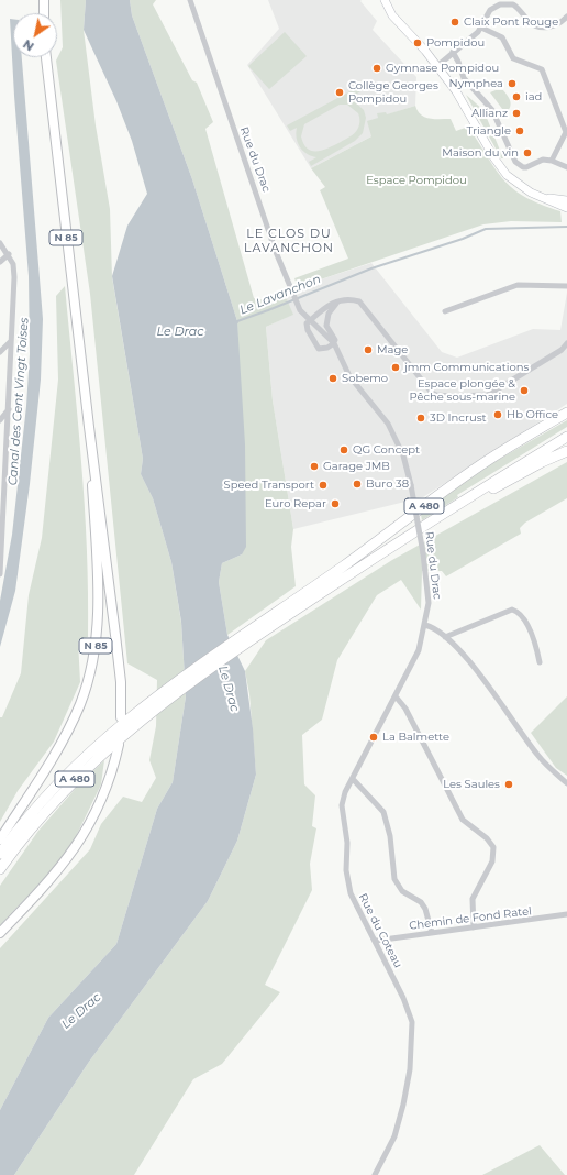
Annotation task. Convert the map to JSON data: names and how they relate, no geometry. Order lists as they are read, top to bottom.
{
  "streets": {
    "highway": ["N 85", "A 480"],
    "street": ["Rue du Drac", "Chemin de Fond Ratel", "Rue du Coteau"]
  },
  "crossings": [
    ["Rue du Drac", "Rue du Coteau"],
    ["Chemin de Fond Ratel", "Rue du Coteau"]
  ],
  "districts": ["LE CLOS DU LAVANCHON"],
  "water": ["Le Lavanchon", "Le Drac", "Canal des Cent Vingt Toises"],
  "parks": ["Espace Pompidou"],
  "places": [
    "Claix Pont Rouge",
    "Pompidou",
    "Gymnase Pompidou",
    "Nymphea",
    "Collège Georges Pompidou",
    "iad",
    "Allianz",
    "Triangle",
    "Maison du vin",
    "Mage",
    "jmm Communications",
    "Sobemo",
    "Espace plongée & Pêche sous-marine",
    "Hb Office",
    "3D Incrust",
    "QG Concept",
    "Garage JMB",
    "Buro 38",
    "Speed Transport",
    "Euro Repar",
    "La Balmette",
    "Les Saules"
  ],
  "north": "bottom left"
}
